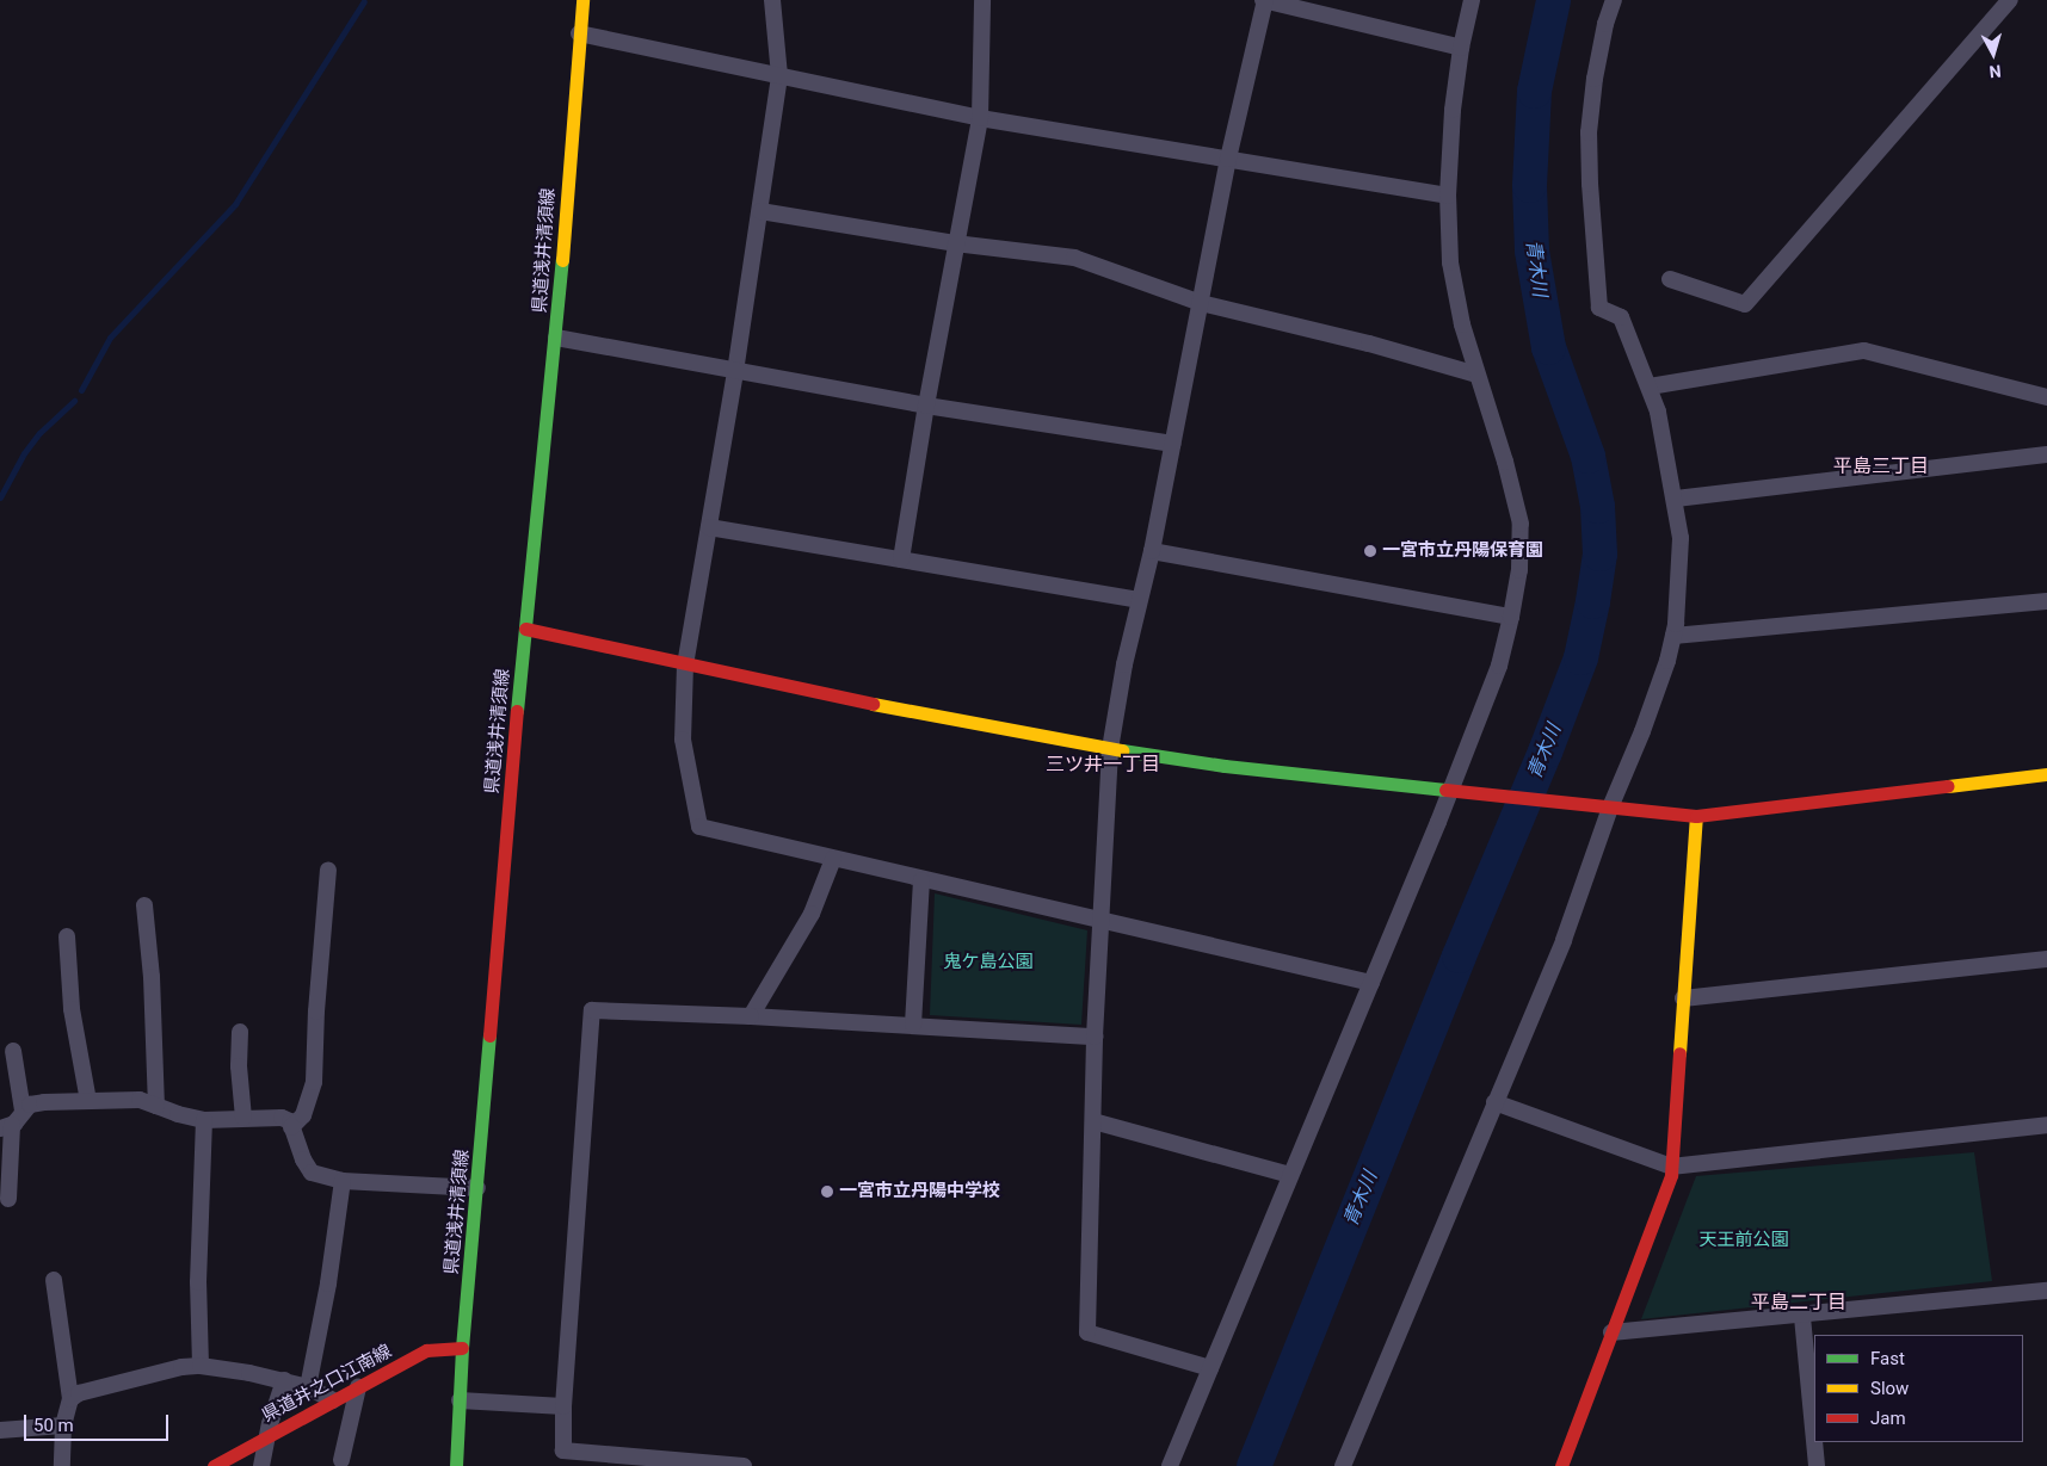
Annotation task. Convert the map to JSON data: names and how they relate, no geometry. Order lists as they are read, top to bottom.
{
  "streets": {
    "street": ["県道浅井清須線", "県道井之口江南線"]
  },
  "crossings": [
    ["県道浅井清須線", "県道井之口江南線"]
  ],
  "districts": ["平島三丁目", "三ツ井一丁目", "平島二丁目"],
  "water": ["青木川"],
  "parks": ["鬼ケ島公園", "天王前公園"],
  "places": ["一宮市立丹陽保育園", "一宮市立丹陽中学校"],
  "legend": ["Fast", "Slow", "Jam"],
  "scale_bar": "50 m",
  "north": "bottom"
}
